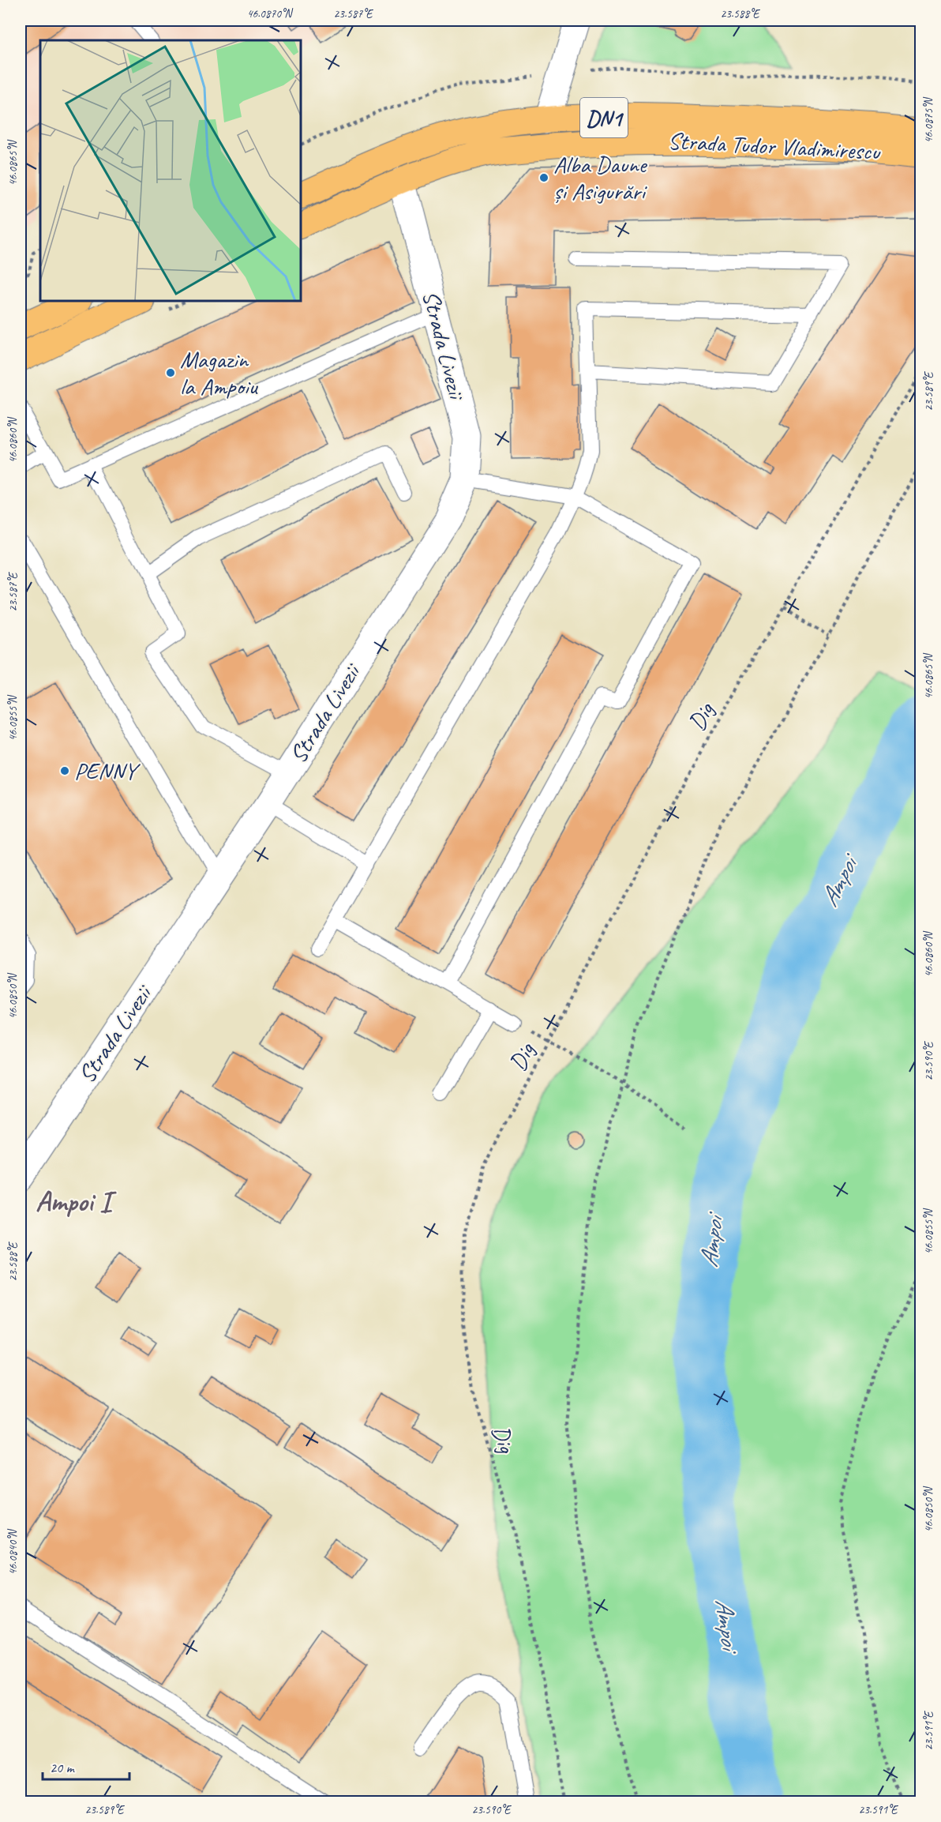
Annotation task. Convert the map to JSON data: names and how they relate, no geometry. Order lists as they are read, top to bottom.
{
  "streets": {
    "main road": ["DN1", "Strada Tudor Vladimirescu"],
    "street": ["Strada Livezii"],
    "path": ["Dig"]
  },
  "crossings": [
    ["Strada Tudor Vladimirescu", "Strada Livezii"]
  ],
  "districts": ["Ampoi I"],
  "water": ["Ampoi"],
  "places": ["Alba Daune și Asigurări", "Magazin la Ampoiu", "PENNY"],
  "scale_bar": "20 m",
  "coordinates": [
    "46.0870°N",
    "23.587°E",
    "23.588°E",
    "46.0875°N",
    "46.0865°N",
    "23.589°E",
    "46.0860°N",
    "46.0855°N",
    "46.0850°N",
    "23.590°E",
    "46.0840°N",
    "23.591°E"
  ]
}
